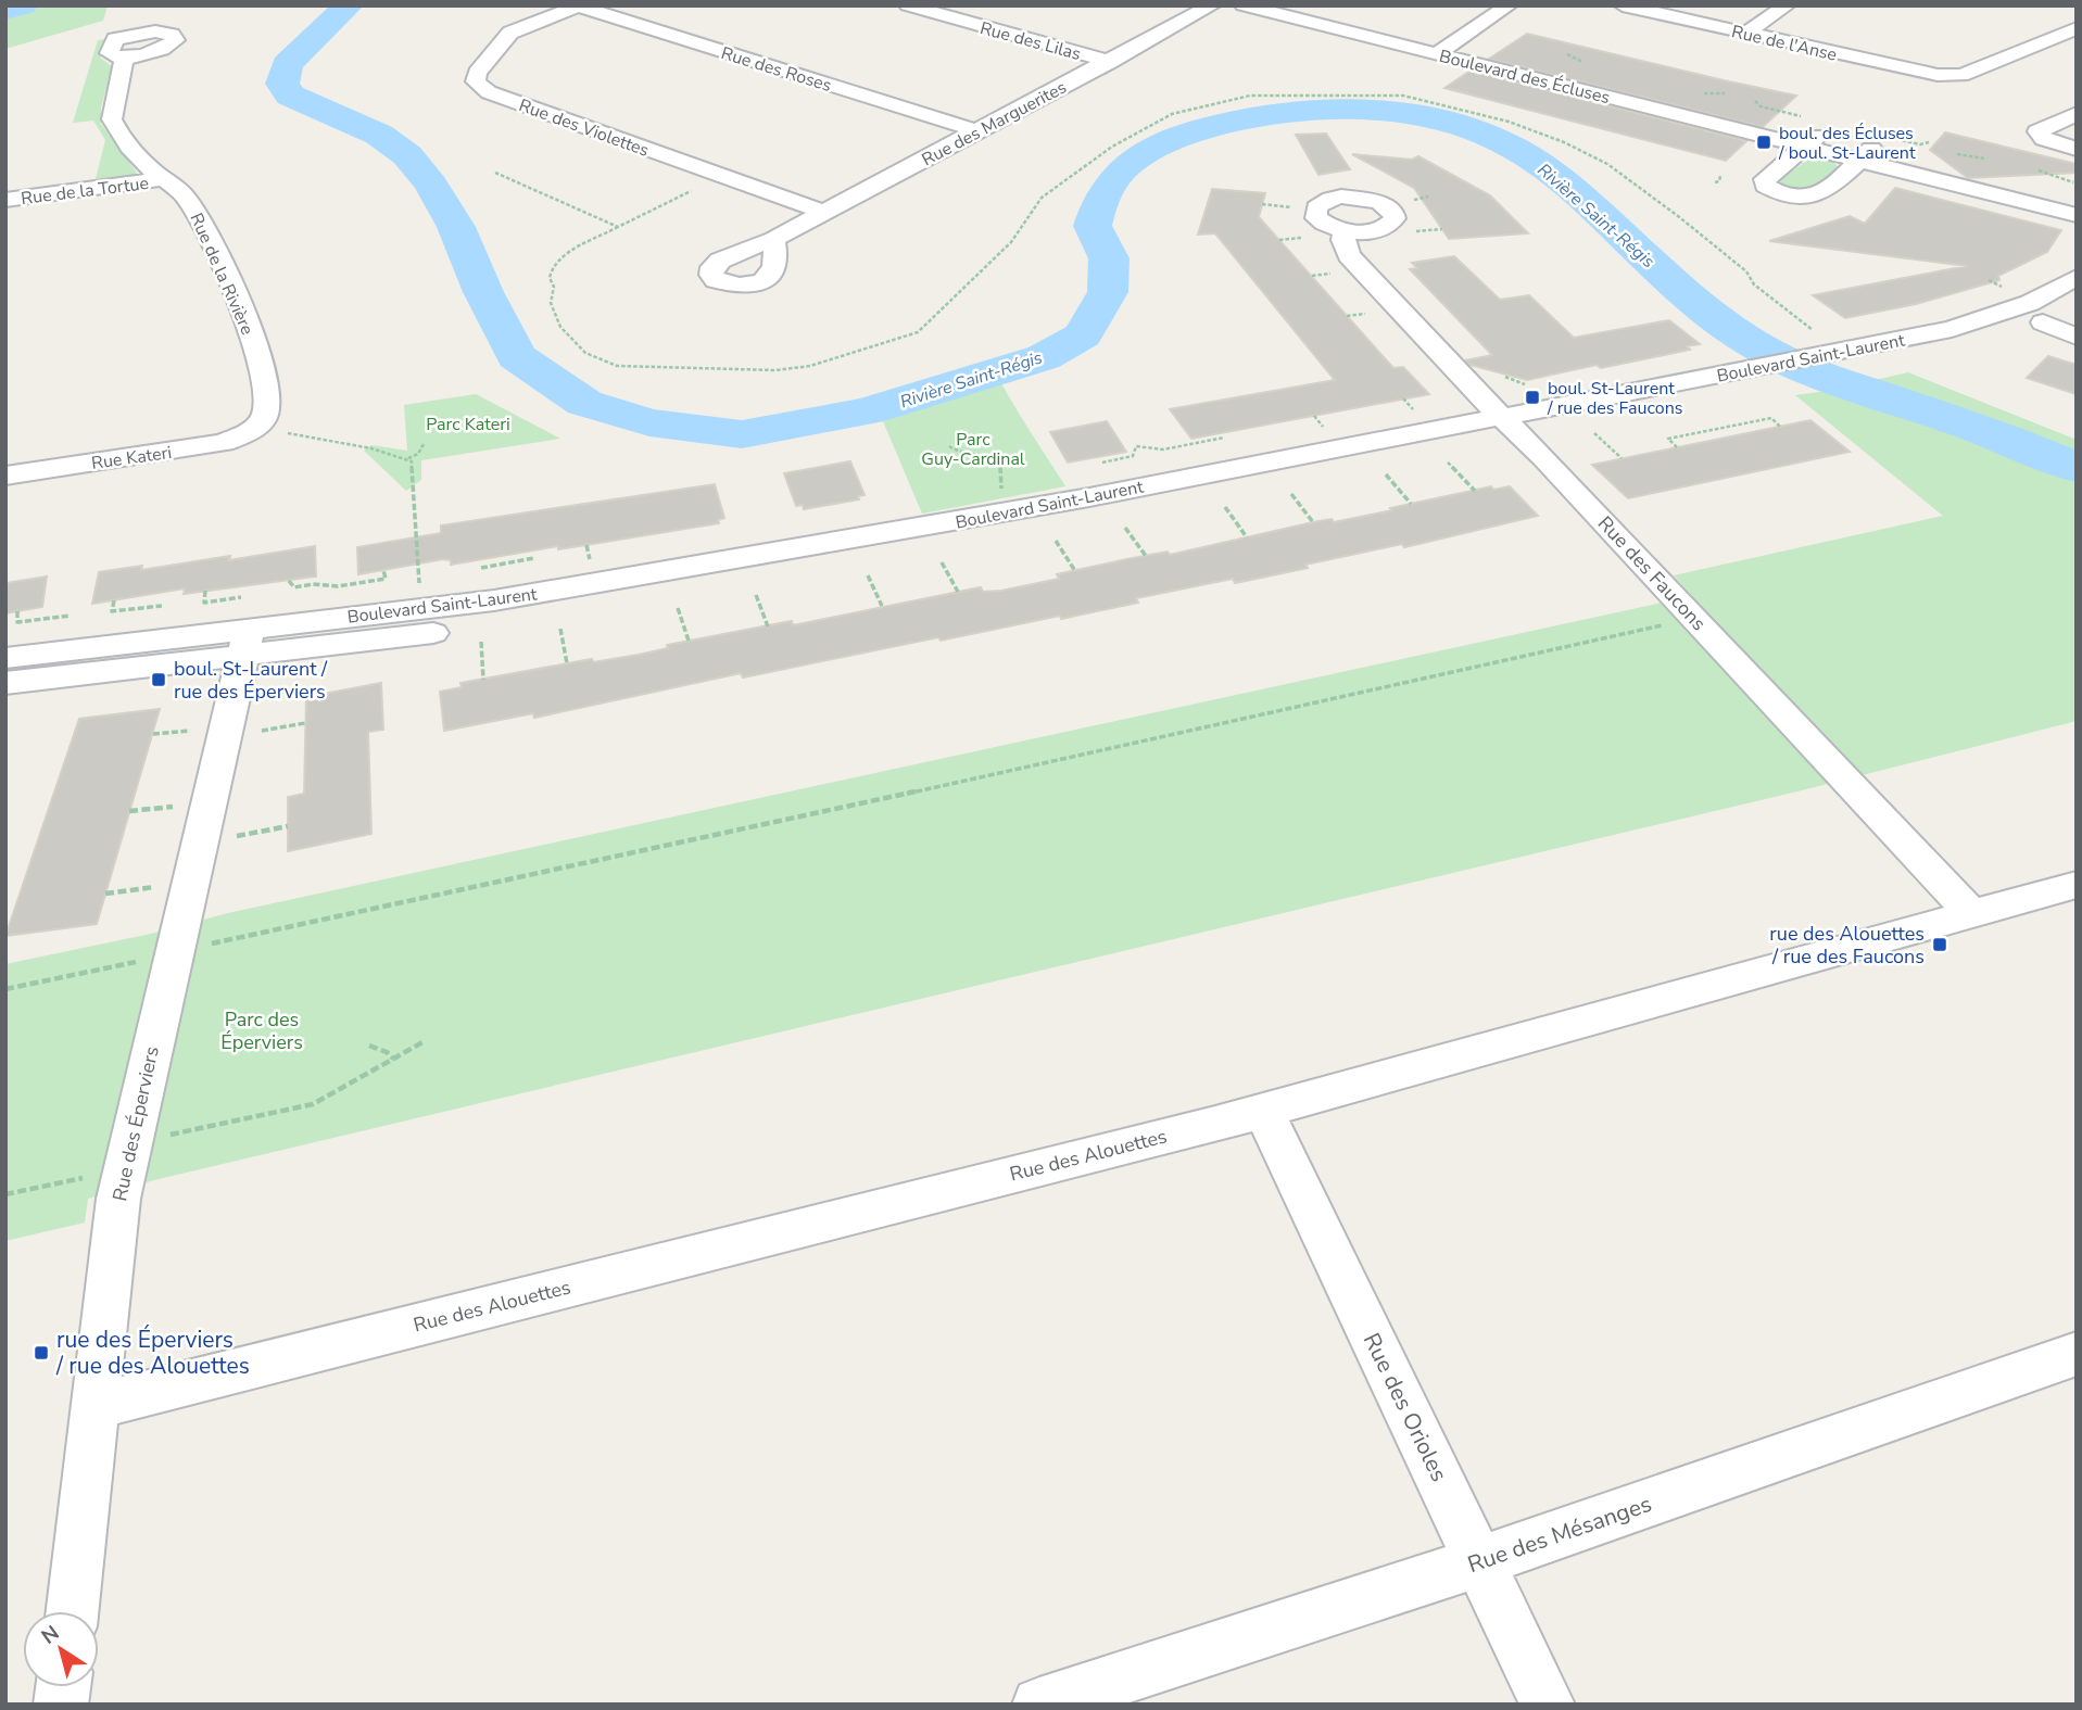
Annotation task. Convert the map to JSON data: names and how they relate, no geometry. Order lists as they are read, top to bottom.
{
  "streets": {
    "street": [
      "Rue des Lilas",
      "Rue de l'Anse",
      "Rue des Roses",
      "Boulevard des Écluses",
      "Rue des Marguerites",
      "Rue des Violettes",
      "Rue de la Tortue",
      "Rue de la Rivière",
      "Boulevard Saint-Laurent",
      "Rue Kateri",
      "Rue des Faucons",
      "Rue des Éperviers",
      "Rue des Alouettes",
      "Rue des Orioles",
      "Rue des Mésanges"
    ]
  },
  "crossings": [
    ["Rue des Lilas", "Rue des Marguerites"],
    ["Rue des Roses", "Rue des Marguerites"],
    ["Rue des Roses", "Rue des Violettes"],
    ["Rue des Marguerites", "Rue des Violettes"],
    ["Rue de la Tortue", "Rue de la Rivière"],
    ["Rue de la Rivière", "Rue Kateri"],
    ["Boulevard Saint-Laurent", "Rue des Faucons"],
    ["Boulevard Saint-Laurent", "Rue des Éperviers"],
    ["Rue des Faucons", "Rue des Alouettes"],
    ["Rue des Éperviers", "Rue des Alouettes"],
    ["Rue des Alouettes", "Rue des Orioles"],
    ["Rue des Orioles", "Rue des Mésanges"]
  ],
  "water": ["Rivière Saint-Régis"],
  "parks": ["Parc Kateri", "Parc Guy-Cardinal", "Parc des Éperviers"],
  "places": {
    "transit": [
      "boul. des Écluses / boul. St-Laurent",
      "boul. St-Laurent / rue des Faucons",
      "boul. St-Laurent / rue des Éperviers",
      "rue des Alouettes / rue des Faucons",
      "rue des Éperviers / rue des Alouettes"
    ]
  },
  "north": "top left"
}
